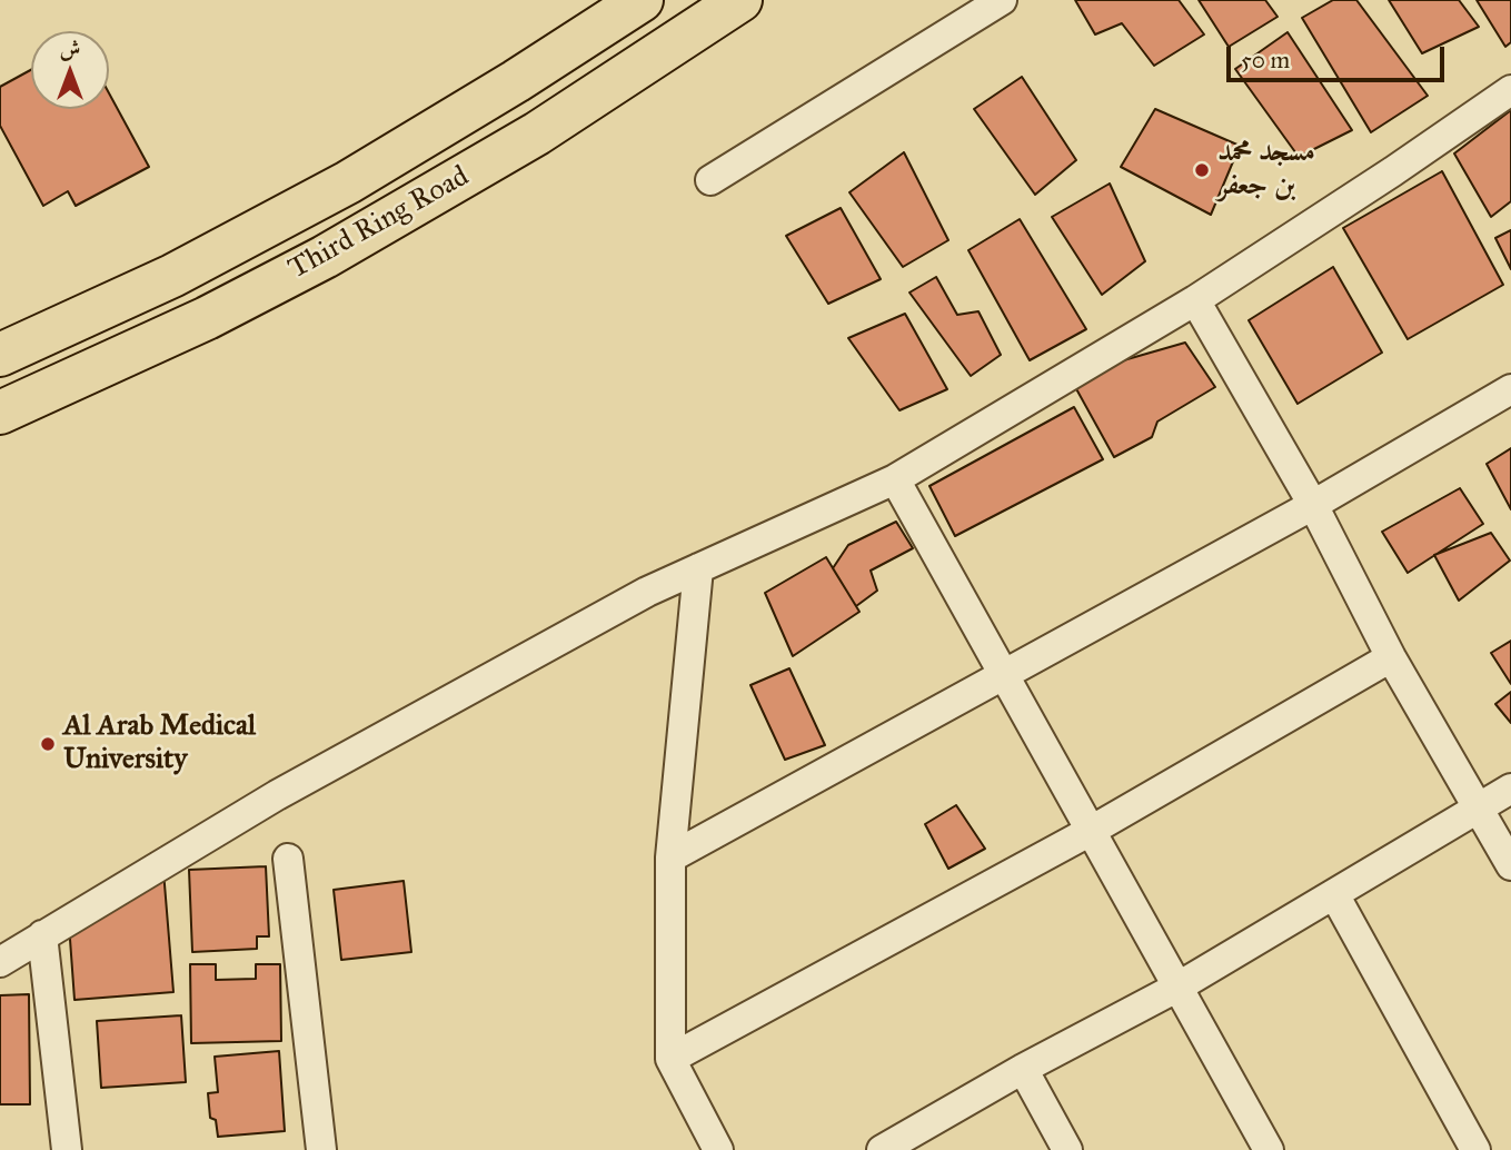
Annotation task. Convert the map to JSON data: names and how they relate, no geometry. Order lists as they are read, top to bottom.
{
  "streets": {
    "highway": ["Third Ring Road"]
  },
  "places": ["مسجد محمد بن جعفر", "Al Arab Medical University"],
  "scale_bar": "50 m",
  "north": "top"
}
